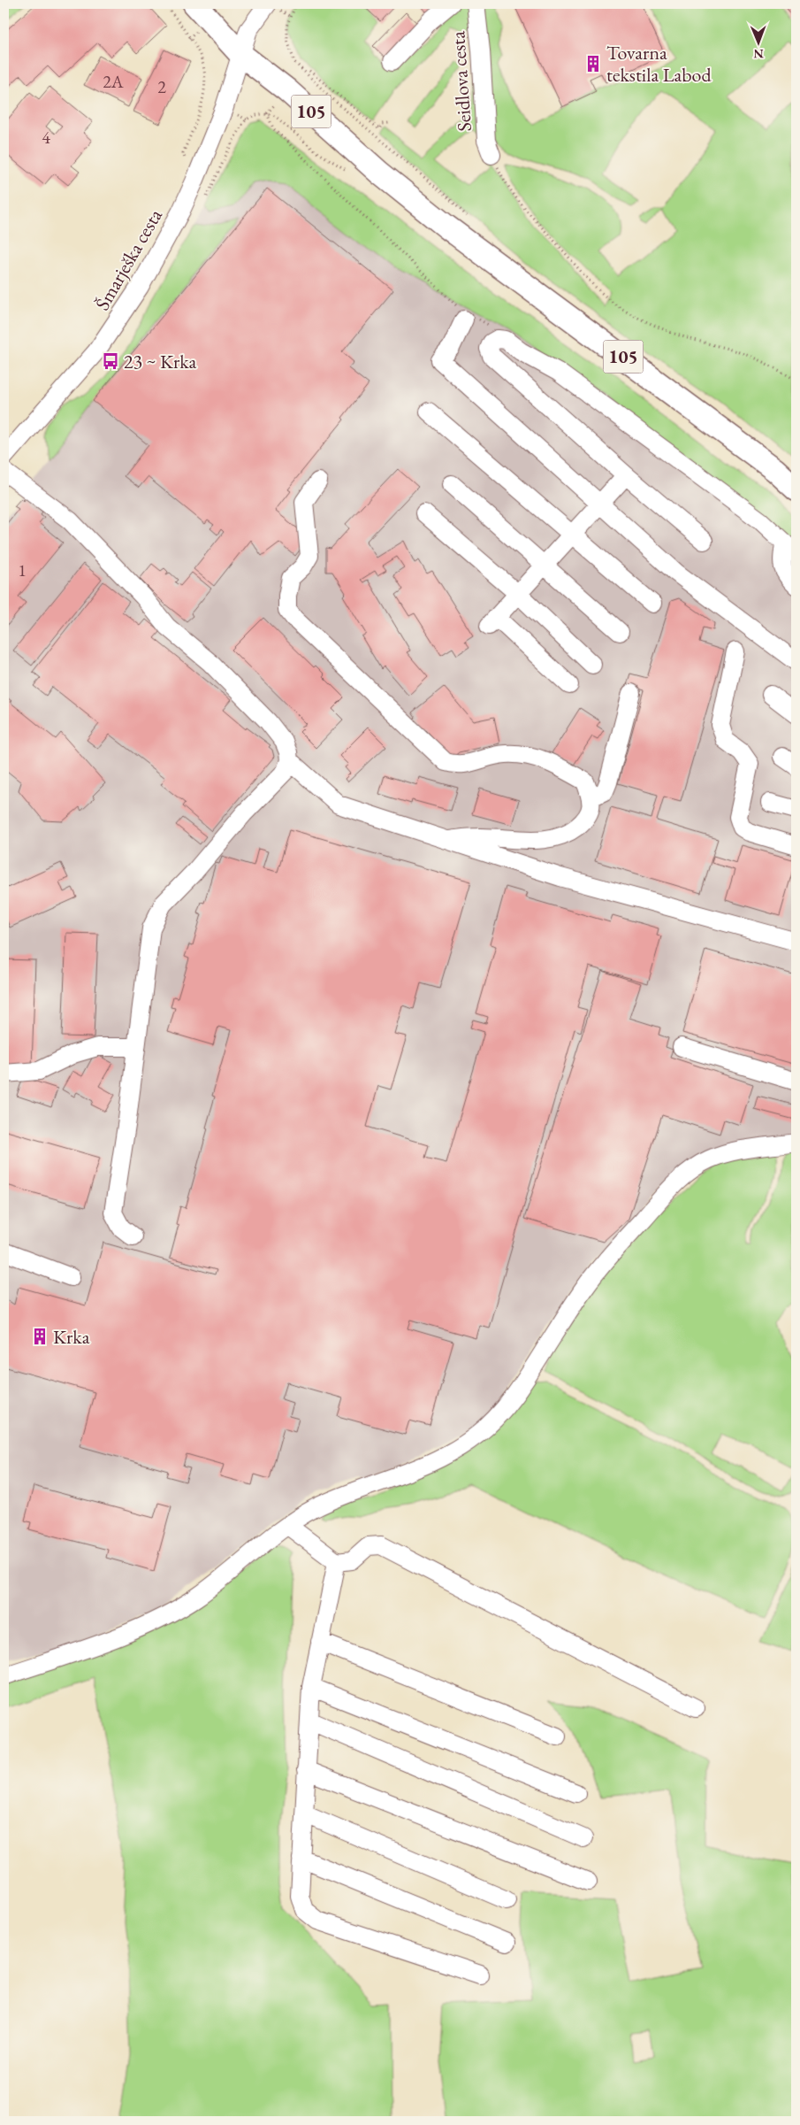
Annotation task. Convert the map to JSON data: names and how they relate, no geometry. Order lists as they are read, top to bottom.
{
  "streets": {
    "main road": ["105"],
    "street": ["Seidlova cesta", "Šmarješka cesta"]
  },
  "crossings": [
    ["105", "Šmarješka cesta"]
  ],
  "places": {
    "building": ["Tovarna tekstila Labod", "Krka"],
    "bus stop": ["23 ~ Krka"]
  },
  "house_numbers": [
    "2A",
    "2",
    "4",
    "1"
  ],
  "north": "bottom"
}
